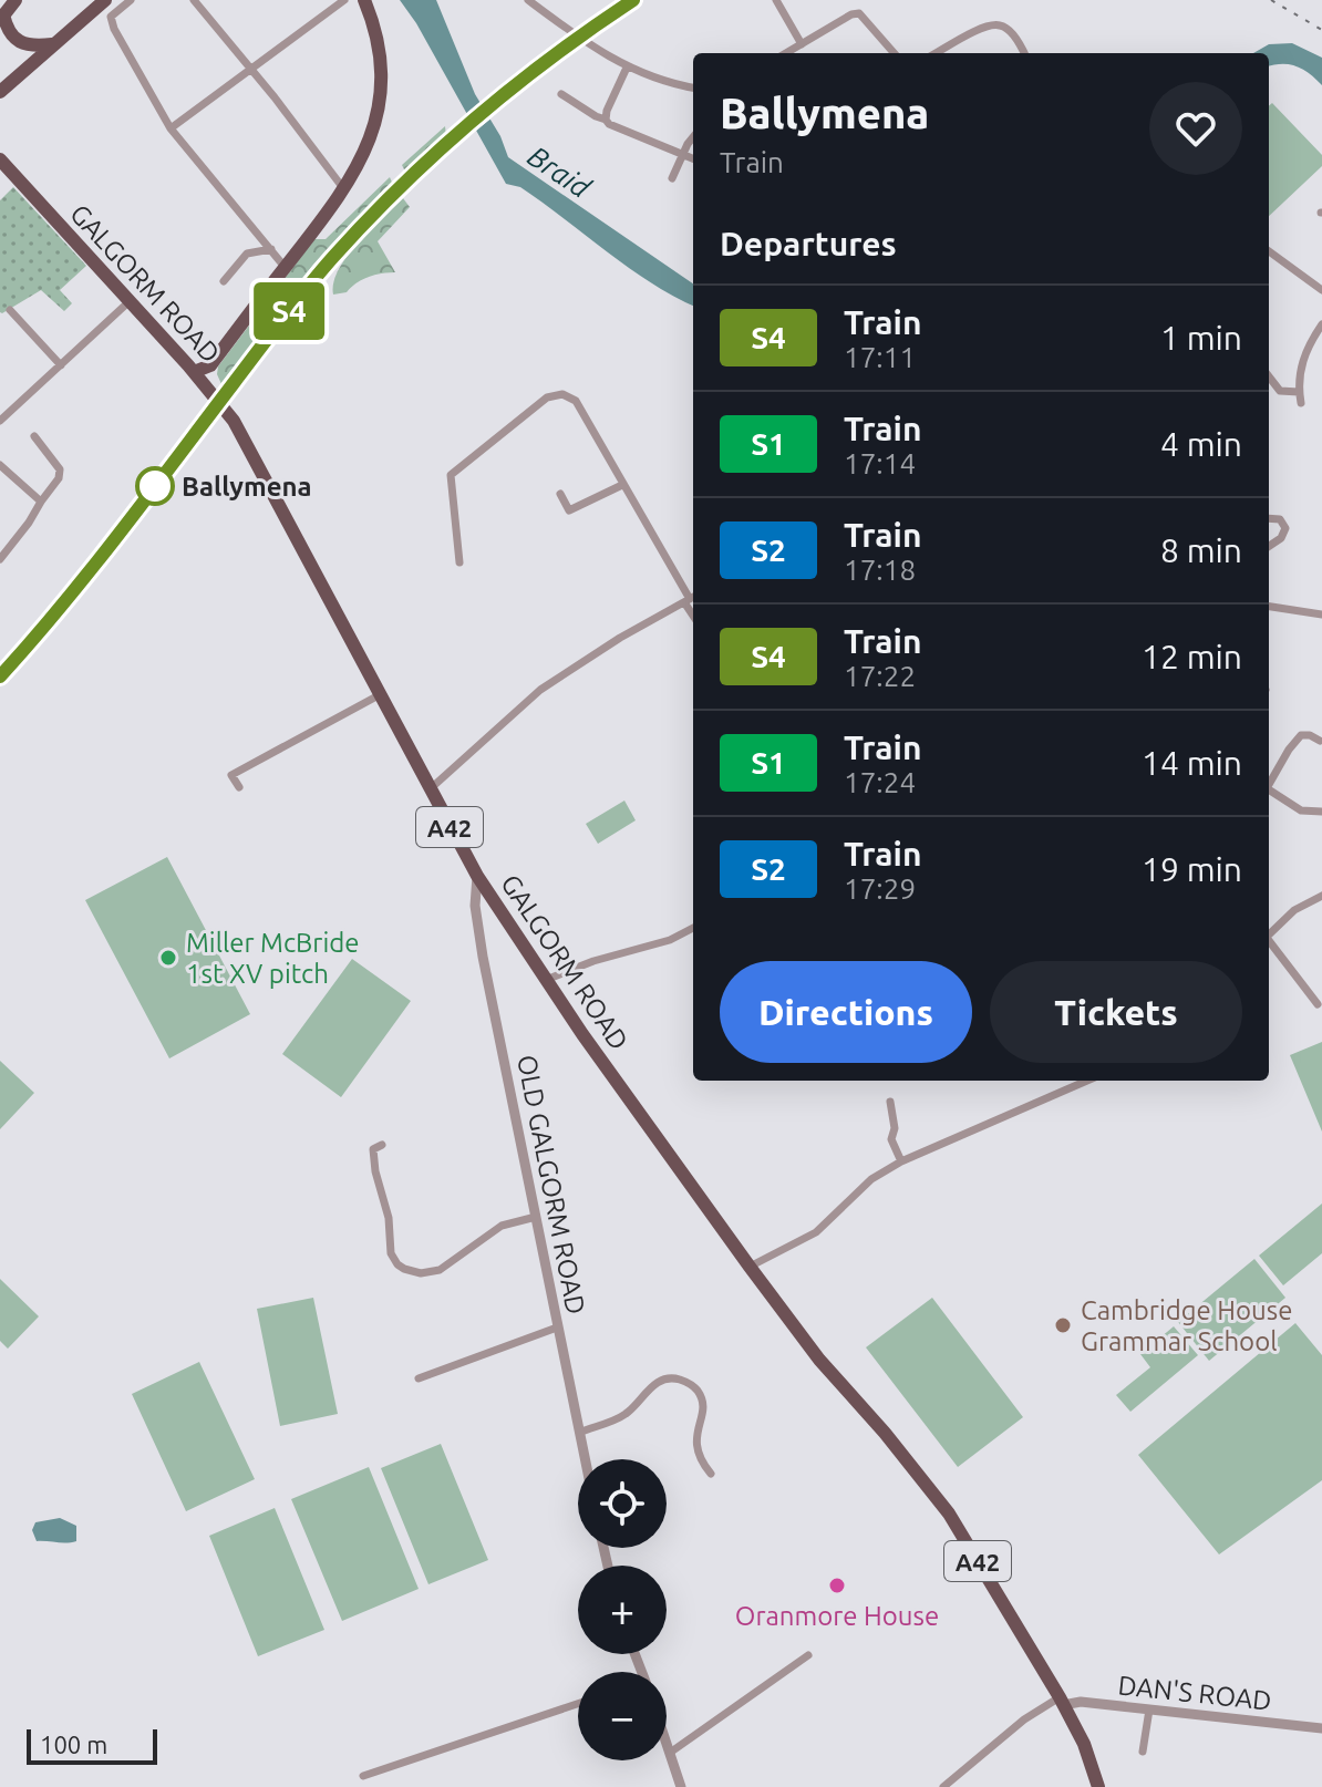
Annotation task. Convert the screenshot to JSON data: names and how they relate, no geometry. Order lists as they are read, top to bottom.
{
  "streets": {
    "main road": ["GALGORM ROAD", "A42"],
    "street": ["OLD GALGORM ROAD", "DAN'S ROAD"]
  },
  "crossings": [
    ["GALGORM ROAD", "OLD GALGORM ROAD"],
    ["GALGORM ROAD", "DAN'S ROAD"]
  ],
  "water": ["Braid"],
  "places": [
    "Ballymena",
    "Miller McBride 1st XV pitch",
    "Cambridge House Grammar School",
    "Oranmore House"
  ],
  "scale_bar": "100 m",
  "page": {
    "on_map": "S4",
    "heading": [
      ["Ballymena", "Train"],
      "Departures"
    ],
    "list": [
      {
        "mark": "S4",
        "name": "Train",
        "note": "17:11",
        "value": "1 min"
      },
      {
        "mark": "S1",
        "name": "Train",
        "note": "17:14",
        "value": "4 min"
      },
      {
        "mark": "S2",
        "name": "Train",
        "note": "17:18",
        "value": "8 min"
      },
      {
        "mark": "S4",
        "name": "Train",
        "note": "17:22",
        "value": "12 min"
      },
      {
        "mark": "S1",
        "name": "Train",
        "note": "17:24",
        "value": "14 min"
      },
      {
        "mark": "S2",
        "name": "Train",
        "note": "17:29",
        "value": "19 min"
      }
    ],
    "buttons": ["Directions", "Tickets"],
    "map_buttons": ["+", "−"],
    "scale": "100 m"
  }
}
